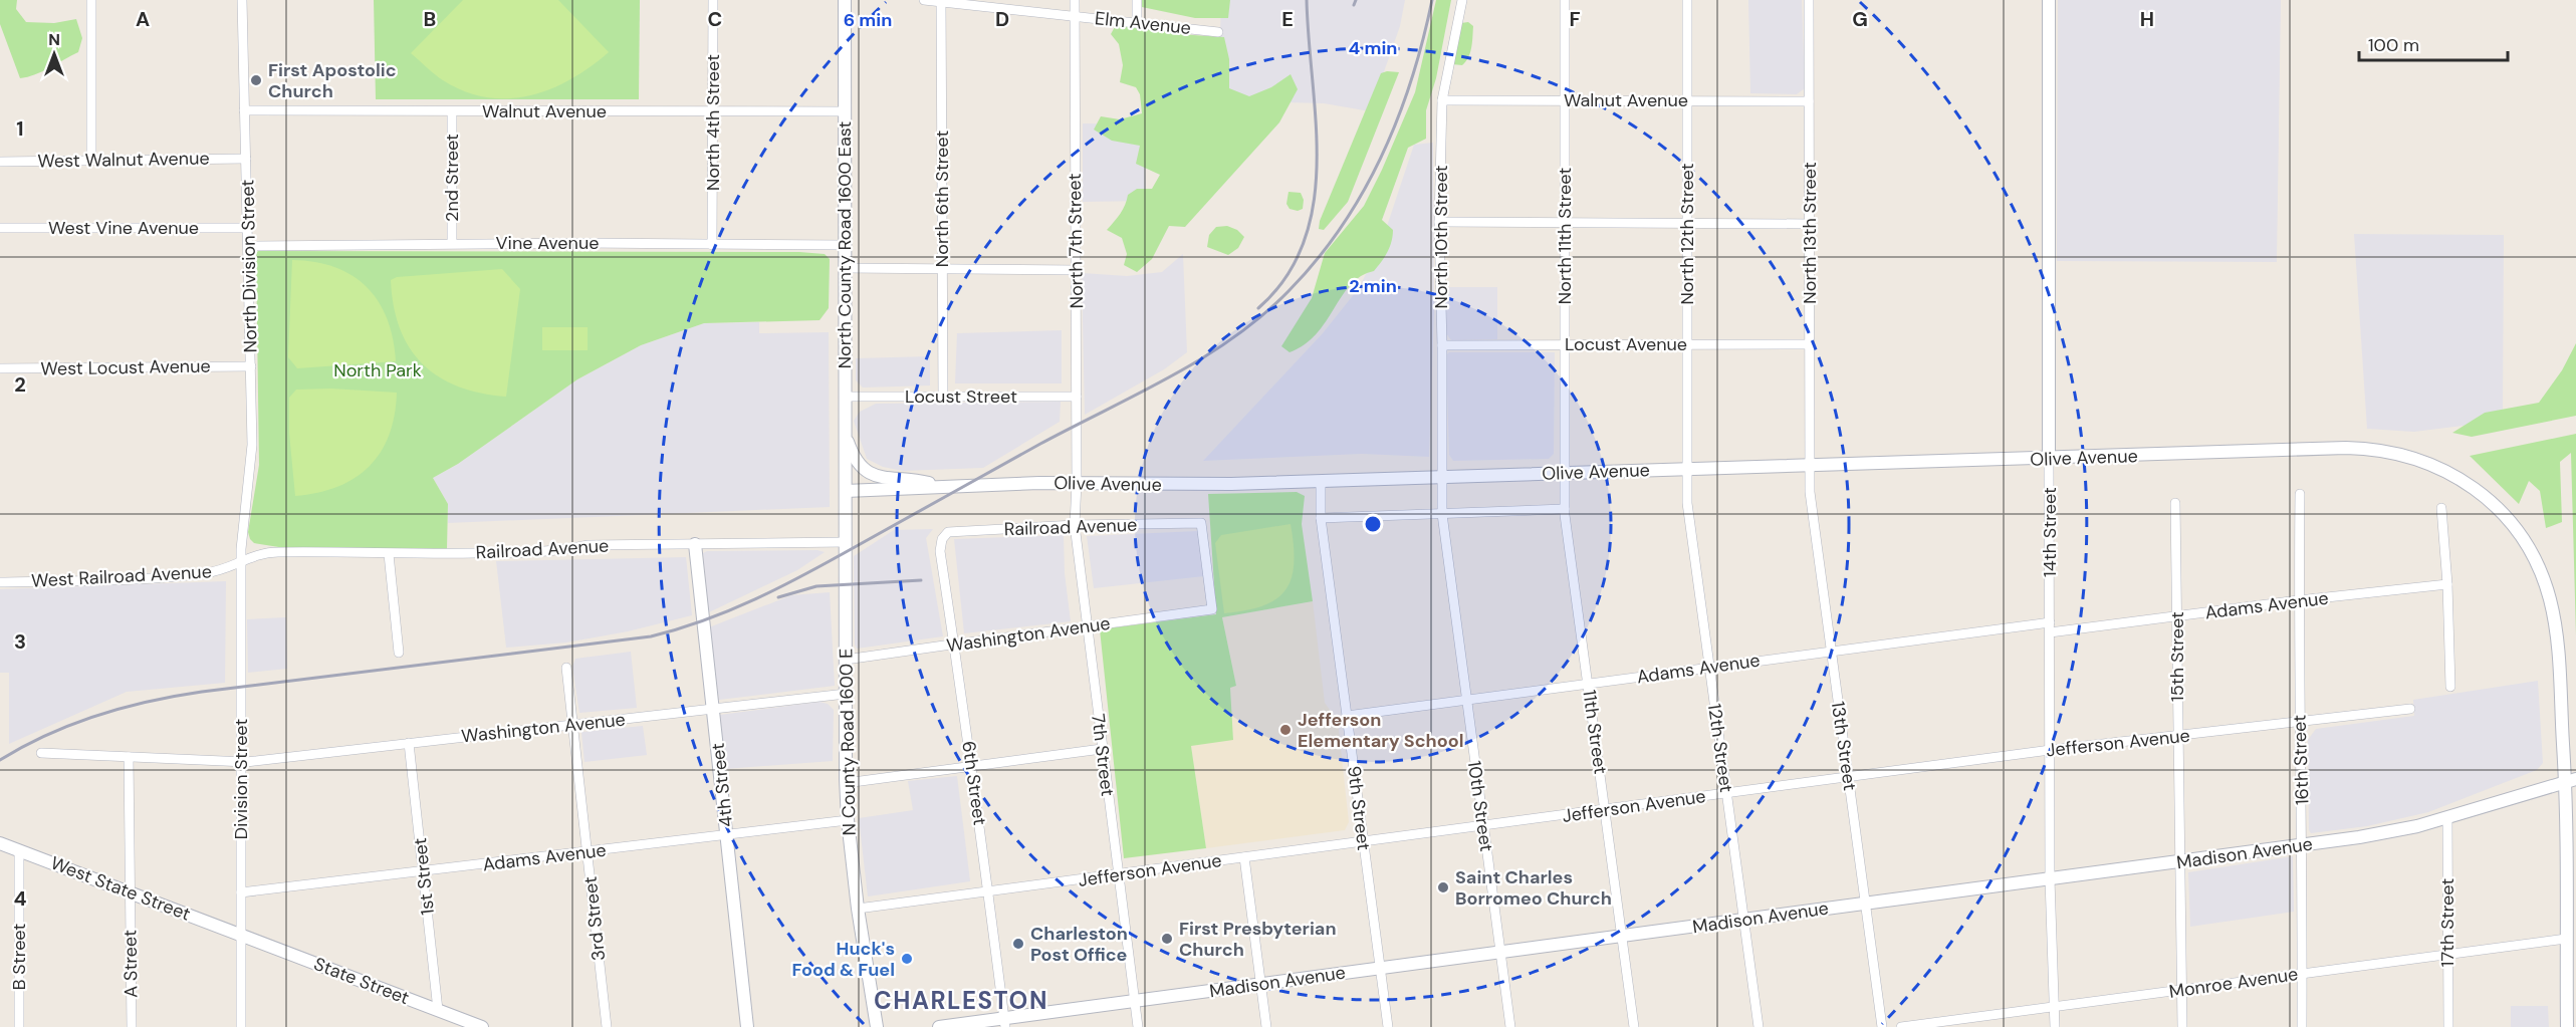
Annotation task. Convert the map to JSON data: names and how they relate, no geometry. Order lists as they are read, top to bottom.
{
  "streets": {
    "street": [
      "Elm Avenue",
      "Walnut Avenue",
      "North 4th Street",
      "West Walnut Avenue",
      "2nd Street",
      "North 6th Street",
      "West Vine Avenue",
      "North 13th Street",
      "North 12th Street",
      "North 11th Street",
      "North 10th Street",
      "North 7th Street",
      "Vine Avenue",
      "North County Road 1600 East",
      "North Division Street",
      "Locust Avenue",
      "West Locust Avenue",
      "Locust Street",
      "Olive Avenue",
      "Railroad Avenue",
      "14th Street",
      "West Railroad Avenue",
      "Adams Avenue",
      "Washington Avenue",
      "15th Street",
      "11th Street",
      "N County Road 1600 E",
      "Jefferson Avenue",
      "13th Street",
      "12th Street",
      "7th Street",
      "16th Street",
      "Division Street",
      "6th Street",
      "4th Street",
      "10th Street",
      "9th Street",
      "Madison Avenue",
      "1st Street",
      "West State Street",
      "3rd Street",
      "17th Street",
      "B Street",
      "A Street",
      "State Street",
      "Monroe Avenue"
    ]
  },
  "crossings": [
    ["Elm Avenue", "North 6th Street"],
    ["Elm Avenue", "North 7th Street"],
    ["Walnut Avenue", "North 4th Street"],
    ["Walnut Avenue", "2nd Street"],
    ["Walnut Avenue", "North 13th Street"],
    ["Walnut Avenue", "North 12th Street"],
    ["Walnut Avenue", "North 11th Street"],
    ["Walnut Avenue", "North 10th Street"],
    ["Walnut Avenue", "North County Road 1600 East"],
    ["Walnut Avenue", "North Division Street"],
    ["North 4th Street", "Vine Avenue"],
    ["West Walnut Avenue", "North Division Street"],
    ["2nd Street", "Vine Avenue"],
    ["North 6th Street", "Locust Street"],
    ["West Vine Avenue", "North Division Street"],
    ["North 13th Street", "Locust Avenue"],
    ["North 13th Street", "Olive Avenue"],
    ["North 13th Street", "13th Street"],
    ["North 12th Street", "Locust Avenue"],
    ["North 12th Street", "Olive Avenue"],
    ["North 12th Street", "12th Street"],
    ["North 11th Street", "Locust Avenue"],
    ["North 11th Street", "Olive Avenue"],
    ["North 11th Street", "11th Street"],
    ["North 10th Street", "Locust Avenue"],
    ["North 10th Street", "Olive Avenue"],
    ["North 10th Street", "10th Street"],
    ["North 7th Street", "Locust Street"],
    ["North 7th Street", "Olive Avenue"],
    ["North 7th Street", "7th Street"],
    ["Vine Avenue", "North County Road 1600 East"],
    ["Vine Avenue", "North Division Street"],
    ["North County Road 1600 East", "Locust Street"],
    ["North County Road 1600 East", "Olive Avenue"],
    ["North County Road 1600 East", "N County Road 1600 E"],
    ["North Division Street", "West Locust Avenue"],
    ["North Division Street", "Division Street"],
    ["Olive Avenue", "14th Street"],
    ["Olive Avenue", "11th Street"],
    ["Olive Avenue", "N County Road 1600 E"],
    ["Olive Avenue", "13th Street"],
    ["Olive Avenue", "12th Street"],
    ["Olive Avenue", "7th Street"],
    ["Olive Avenue", "10th Street"],
    ["Olive Avenue", "9th Street"],
    ["Olive Avenue", "Madison Avenue"],
    ["Olive Avenue", "Monroe Avenue"],
    ["Railroad Avenue", "West Railroad Avenue"],
    ["Railroad Avenue", "Washington Avenue"],
    ["Railroad Avenue", "N County Road 1600 E"],
    ["Railroad Avenue", "7th Street"],
    ["Railroad Avenue", "Division Street"],
    ["Railroad Avenue", "6th Street"],
    ["Railroad Avenue", "4th Street"],
    ["14th Street", "Adams Avenue"],
    ["14th Street", "Jefferson Avenue"],
    ["14th Street", "Madison Avenue"],
    ["14th Street", "Monroe Avenue"],
    ["West Railroad Avenue", "Division Street"],
    ["Adams Avenue", "15th Street"],
    ["Adams Avenue", "11th Street"],
    ["Adams Avenue", "N County Road 1600 E"],
    ["Adams Avenue", "13th Street"],
    ["Adams Avenue", "12th Street"],
    ["Adams Avenue", "16th Street"],
    ["Adams Avenue", "Division Street"],
    ["Adams Avenue", "4th Street"],
    ["Adams Avenue", "10th Street"],
    ["Adams Avenue", "9th Street"],
    ["Adams Avenue", "1st Street"],
    ["Adams Avenue", "3rd Street"],
    ["Washington Avenue", "N County Road 1600 E"],
    ["Washington Avenue", "7th Street"],
    ["Washington Avenue", "Division Street"],
    ["Washington Avenue", "6th Street"],
    ["Washington Avenue", "4th Street"],
    ["Washington Avenue", "1st Street"],
    ["Washington Avenue", "3rd Street"],
    ["Washington Avenue", "A Street"],
    ["15th Street", "Jefferson Avenue"],
    ["15th Street", "Madison Avenue"],
    ["15th Street", "Monroe Avenue"],
    ["11th Street", "Jefferson Avenue"],
    ["11th Street", "Madison Avenue"],
    ["N County Road 1600 E", "Jefferson Avenue"],
    ["Jefferson Avenue", "13th Street"],
    ["Jefferson Avenue", "12th Street"],
    ["Jefferson Avenue", "7th Street"],
    ["Jefferson Avenue", "16th Street"],
    ["Jefferson Avenue", "6th Street"],
    ["Jefferson Avenue", "10th Street"],
    ["Jefferson Avenue", "9th Street"],
    ["13th Street", "Madison Avenue"],
    ["12th Street", "Madison Avenue"],
    ["7th Street", "Madison Avenue"],
    ["16th Street", "Madison Avenue"],
    ["16th Street", "Monroe Avenue"],
    ["Division Street", "West State Street"],
    ["Division Street", "State Street"],
    ["6th Street", "Madison Avenue"],
    ["10th Street", "Madison Avenue"],
    ["9th Street", "Madison Avenue"],
    ["Madison Avenue", "17th Street"],
    ["1st Street", "State Street"],
    ["West State Street", "B Street"],
    ["West State Street", "A Street"],
    ["West State Street", "State Street"],
    ["17th Street", "Monroe Avenue"]
  ],
  "districts": ["CHARLESTON"],
  "parks": ["North Park"],
  "places": [
    "First Apostolic Church",
    "Jefferson Elementary School",
    "Saint Charles Borromeo Church",
    "First Presbyterian Church",
    "Charleston Post Office",
    "Huck's Food & Fuel"
  ],
  "scale_bar": "100 m",
  "north": "top",
  "grid": {
    "columns": [
      "A",
      "B",
      "C",
      "D",
      "E",
      "F",
      "G",
      "H"
    ],
    "rows": [
      "1",
      "2",
      "3",
      "4"
    ]
  },
  "rings": ["6 min", "4 min", "2 min"]
}
